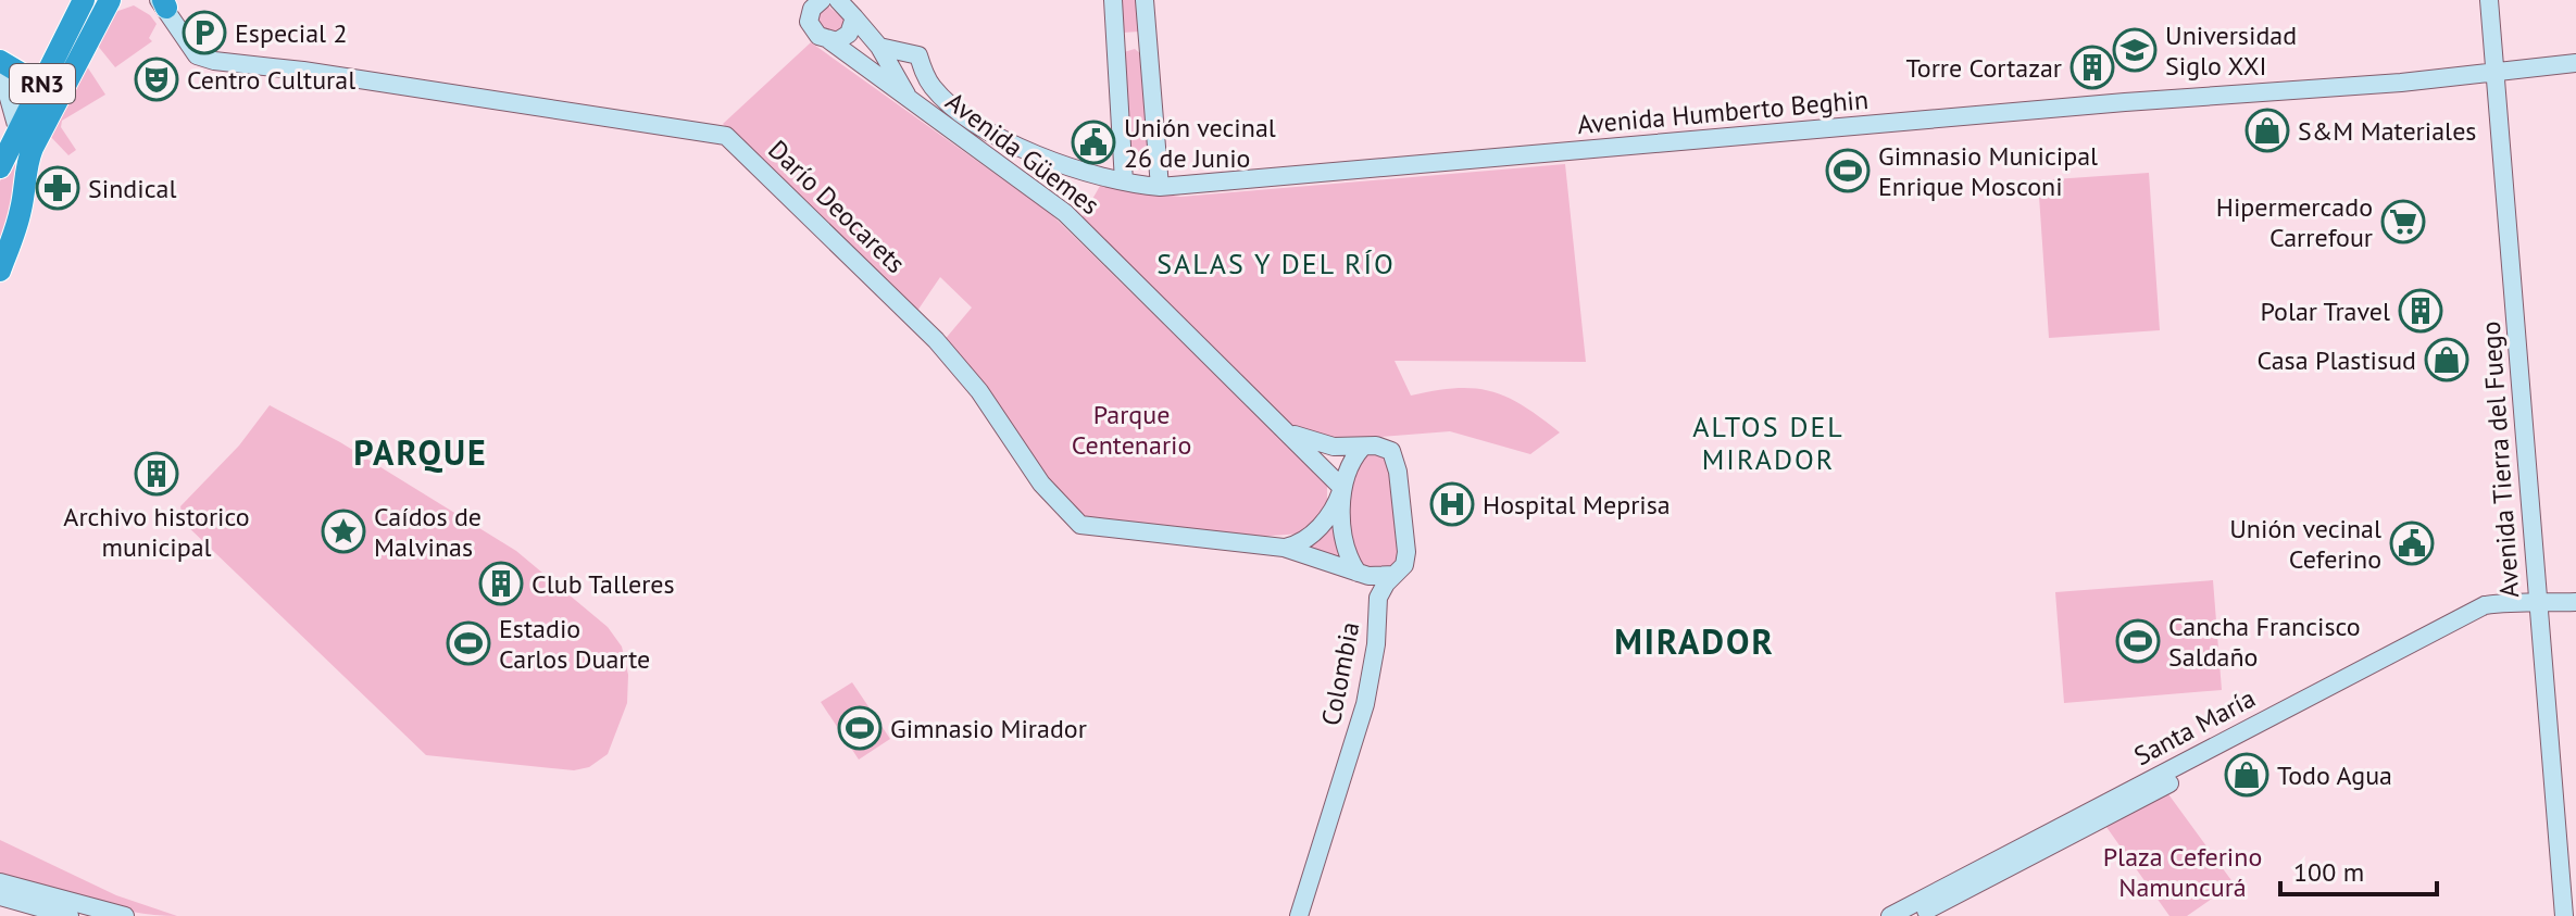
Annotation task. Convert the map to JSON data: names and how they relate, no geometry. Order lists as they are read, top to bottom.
{
  "streets": {
    "highway": ["RN3"],
    "street": [
      "Avenida Humberto Beghin",
      "Avenida Güemes",
      "Darío Deocarets",
      "Avenida Tierra del Fuego",
      "Colombia",
      "Santa María"
    ]
  },
  "crossings": [
    ["Avenida Humberto Beghin", "Avenida Güemes"],
    ["Avenida Humberto Beghin", "Avenida Tierra del Fuego"],
    ["Darío Deocarets", "Colombia"],
    ["Avenida Tierra del Fuego", "Santa María"]
  ],
  "districts": [
    "SALAS Y DEL RÍO",
    "ALTOS DEL MIRADOR",
    "PARQUE",
    "MIRADOR"
  ],
  "parks": ["Parque Centenario", "Plaza Ceferino Namuncurá"],
  "places": {
    "parking": ["Especial 2"],
    "school or university": ["Universidad Siglo XXI"],
    "building": [
      "Torre Cortazar",
      "Polar Travel",
      "Archivo historico municipal",
      "Club Talleres"
    ],
    "theatre": ["Centro Cultural"],
    "shop": ["S&M Materiales", "Casa Plastisud", "Todo Agua"],
    "public building": ["Unión vecinal 26 de Junio", "Unión vecinal Ceferino"],
    "sports": [
      "Gimnasio Municipal Enrique Mosconi",
      "Cancha Francisco Saldaño",
      "Estadio Carlos Duarte",
      "Gimnasio Mirador"
    ],
    "pharmacy": ["Sindical"],
    "supermarket": ["Hipermercado Carrefour"],
    "hospital": ["Hospital Meprisa"],
    "place": ["Caídos de Malvinas"]
  },
  "scale_bar": "100 m"
}
